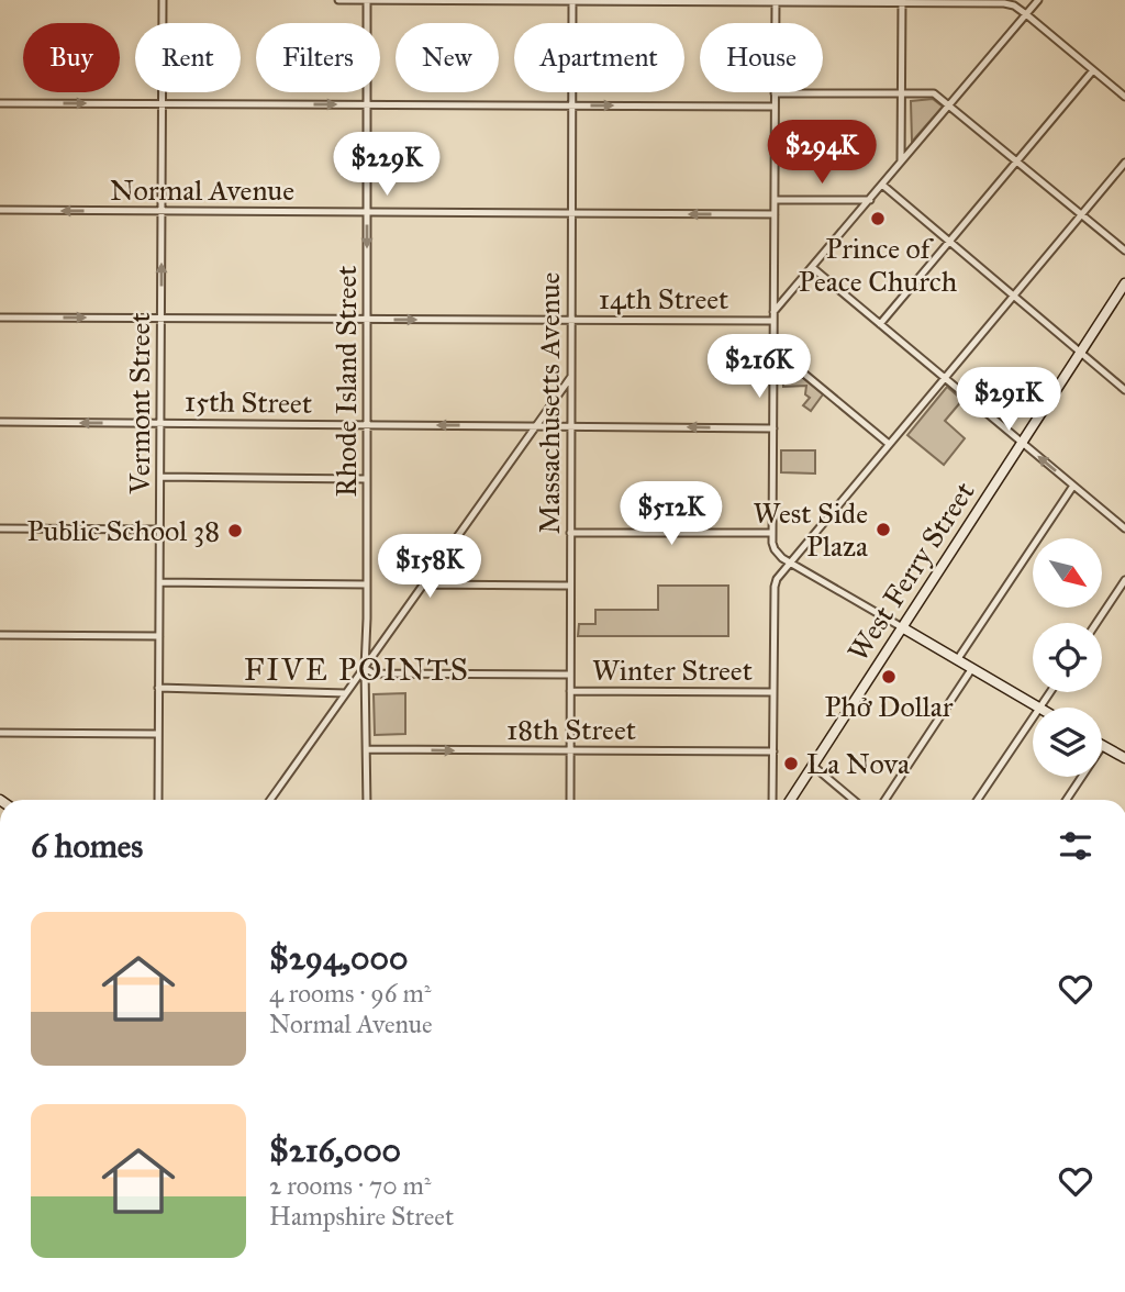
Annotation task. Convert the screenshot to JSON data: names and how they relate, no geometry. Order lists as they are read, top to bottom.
{
  "streets": {
    "street": [
      "Normal Avenue",
      "14th Street",
      "Rhode Island Street",
      "15th Street",
      "Vermont Street",
      "Massachusetts Avenue",
      "West Ferry Street",
      "Winter Street",
      "18th Street"
    ]
  },
  "crossings": [
    ["Normal Avenue", "Rhode Island Street"],
    ["Normal Avenue", "Vermont Street"],
    ["Normal Avenue", "Massachusetts Avenue"],
    ["14th Street", "Rhode Island Street"],
    ["14th Street", "Vermont Street"],
    ["14th Street", "Massachusetts Avenue"],
    ["Rhode Island Street", "15th Street"],
    ["Rhode Island Street", "18th Street"],
    ["15th Street", "Vermont Street"],
    ["15th Street", "Massachusetts Avenue"],
    ["Massachusetts Avenue", "Winter Street"],
    ["Massachusetts Avenue", "18th Street"]
  ],
  "one_way": [
    "Normal Avenue",
    "14th Street",
    "15th Street",
    "18th Street"
  ],
  "districts": ["FIVE POINTS"],
  "places": [
    "Prince of Peace Church",
    "West Side Plaza",
    "Public School 38",
    "Phở Dollar",
    "La Nova"
  ],
  "north": "bottom right",
  "page": {
    "chip": [
      "Buy",
      "Rent",
      "Filters",
      "New",
      "Apartment",
      "House"
    ],
    "price": [
      "$294K",
      "$229K",
      "$216K",
      "$291K",
      "$512K",
      "$158K"
    ],
    "heading": "6 homes",
    "list": [
      {
        "name": "$294,000",
        "note": "4 rooms · 96 m² · Normal Avenue"
      },
      {
        "name": "$216,000",
        "note": "2 rooms · 70 m² · Hampshire Street"
      }
    ]
  }
}
